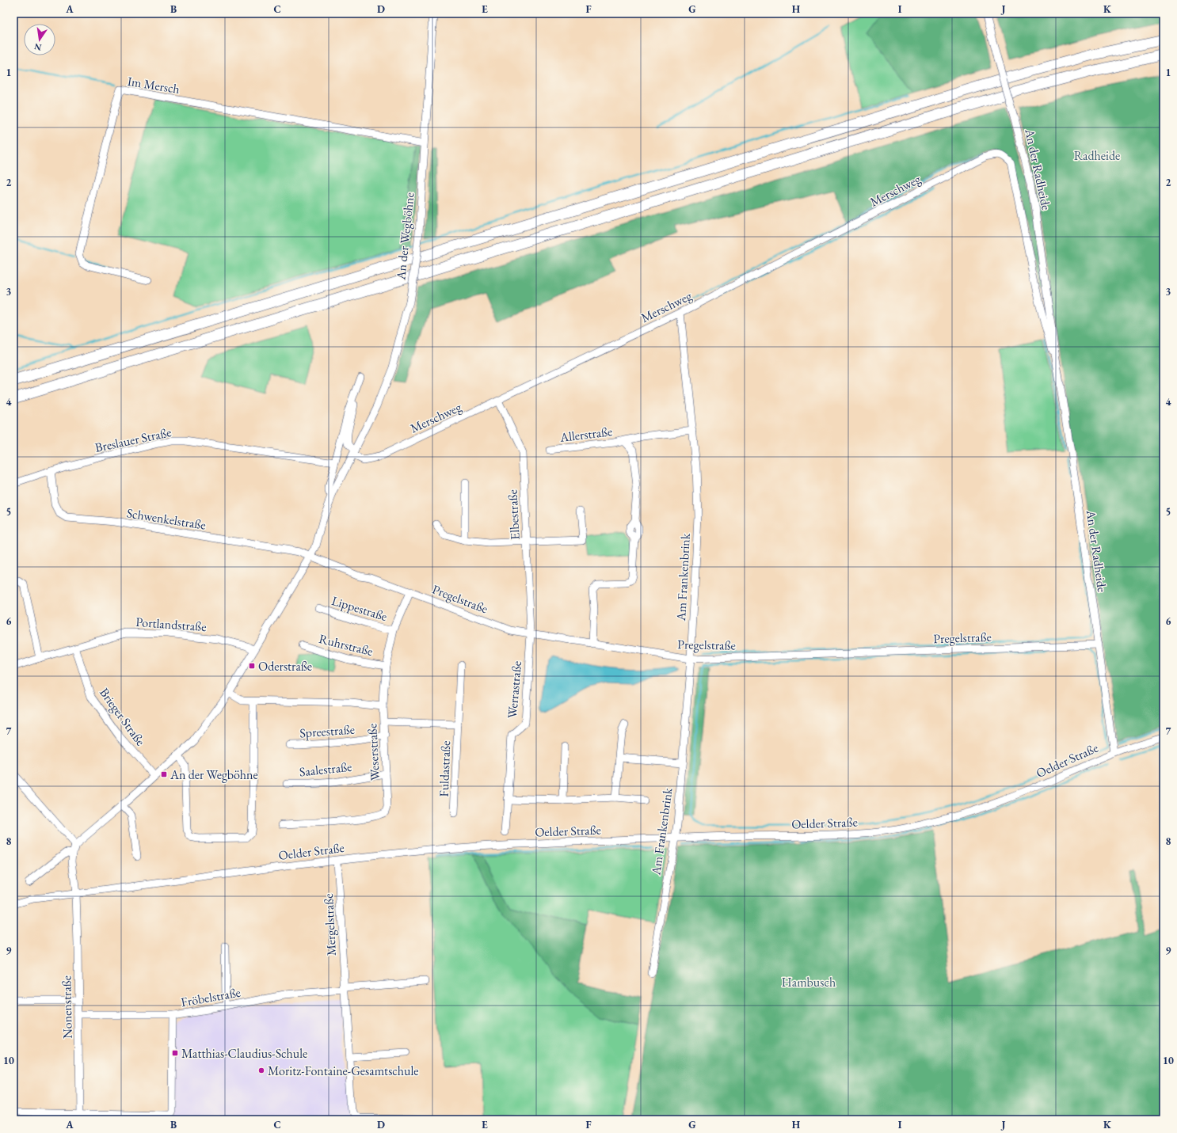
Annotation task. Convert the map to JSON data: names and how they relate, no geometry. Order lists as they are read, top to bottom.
{
  "streets": {
    "street": [
      "Im Mersch",
      "An der Radheide",
      "Merschweg",
      "An der Wegböhne",
      "Allerstraße",
      "Breslauer Straße",
      "Elbestraße",
      "Schwenkelstraße",
      "Am Frankenbrink",
      "Pregelstraße",
      "Lippestraße",
      "Portlandstraße",
      "Ruhrstraße",
      "Werrastraße",
      "Brieger Straße",
      "Spreestraße",
      "Weserstraße",
      "Oelder Straße",
      "Saalestraße",
      "Fuldastraße",
      "Mergelstraße",
      "Fröbelstraße",
      "Nonenstraße"
    ]
  },
  "crossings": [
    ["Im Mersch", "An der Wegböhne"],
    ["An der Radheide", "Merschweg"],
    ["An der Radheide", "Pregelstraße"],
    ["An der Radheide", "Oelder Straße"],
    ["Merschweg", "An der Wegböhne"],
    ["Merschweg", "Elbestraße"],
    ["Merschweg", "Am Frankenbrink"],
    ["An der Wegböhne", "Schwenkelstraße"],
    ["An der Wegböhne", "Pregelstraße"],
    ["An der Wegböhne", "Portlandstraße"],
    ["An der Wegböhne", "Brieger Straße"],
    ["Allerstraße", "Am Frankenbrink"],
    ["Breslauer Straße", "Schwenkelstraße"],
    ["Elbestraße", "Pregelstraße"],
    ["Elbestraße", "Werrastraße"],
    ["Schwenkelstraße", "Pregelstraße"],
    ["Am Frankenbrink", "Pregelstraße"],
    ["Am Frankenbrink", "Oelder Straße"],
    ["Pregelstraße", "Werrastraße"],
    ["Pregelstraße", "Weserstraße"],
    ["Lippestraße", "Weserstraße"],
    ["Portlandstraße", "Brieger Straße"],
    ["Ruhrstraße", "Weserstraße"],
    ["Spreestraße", "Weserstraße"],
    ["Weserstraße", "Saalestraße"],
    ["Weserstraße", "Fuldastraße"],
    ["Oelder Straße", "Mergelstraße"],
    ["Oelder Straße", "Nonenstraße"],
    ["Mergelstraße", "Fröbelstraße"],
    ["Fröbelstraße", "Nonenstraße"]
  ],
  "parks": ["Radheide", "Hambusch"],
  "places": {
    "transit": ["Oderstraße", "An der Wegböhne", "Matthias-Claudius-Schule"],
    "other": ["Moritz-Fontaine-Gesamtschule"]
  },
  "north": "bottom",
  "grid": {
    "columns": [
      "A",
      "B",
      "C",
      "D",
      "E",
      "F",
      "G",
      "H",
      "I",
      "J",
      "K"
    ],
    "rows": [
      "1",
      "2",
      "3",
      "4",
      "5",
      "6",
      "7",
      "8",
      "9",
      "10"
    ]
  }
}
